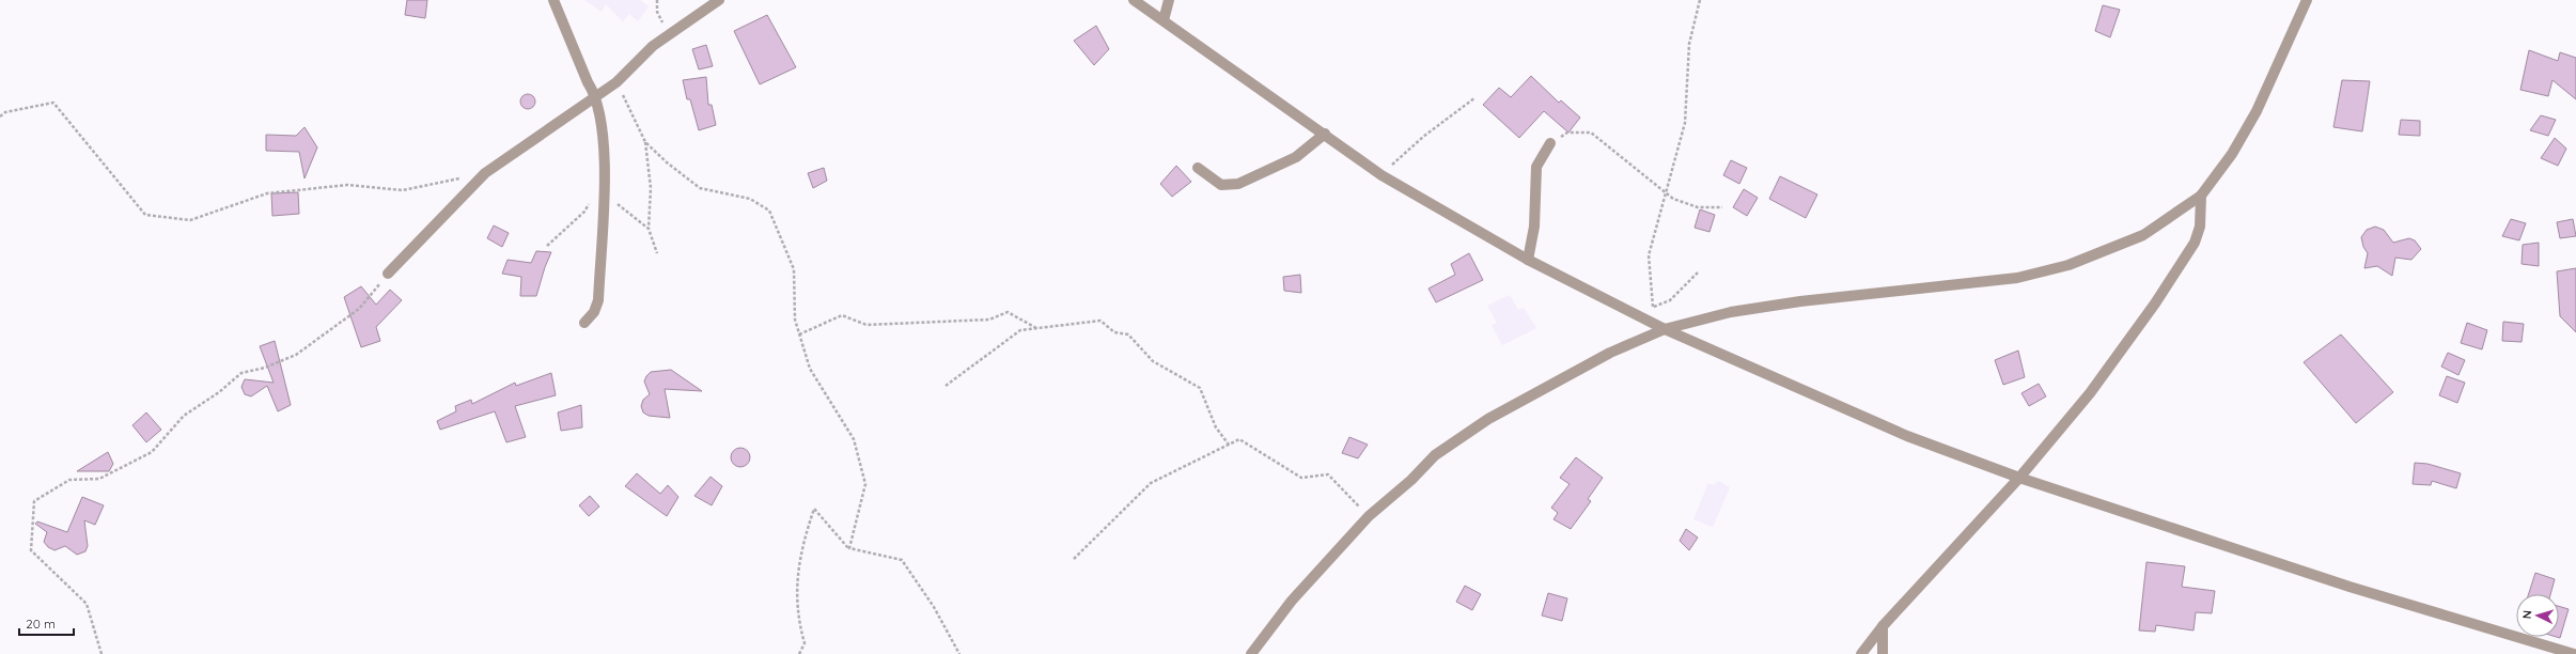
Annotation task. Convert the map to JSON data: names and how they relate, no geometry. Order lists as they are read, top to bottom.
{
  "scale_bar": "20 m",
  "north": "left"
}
